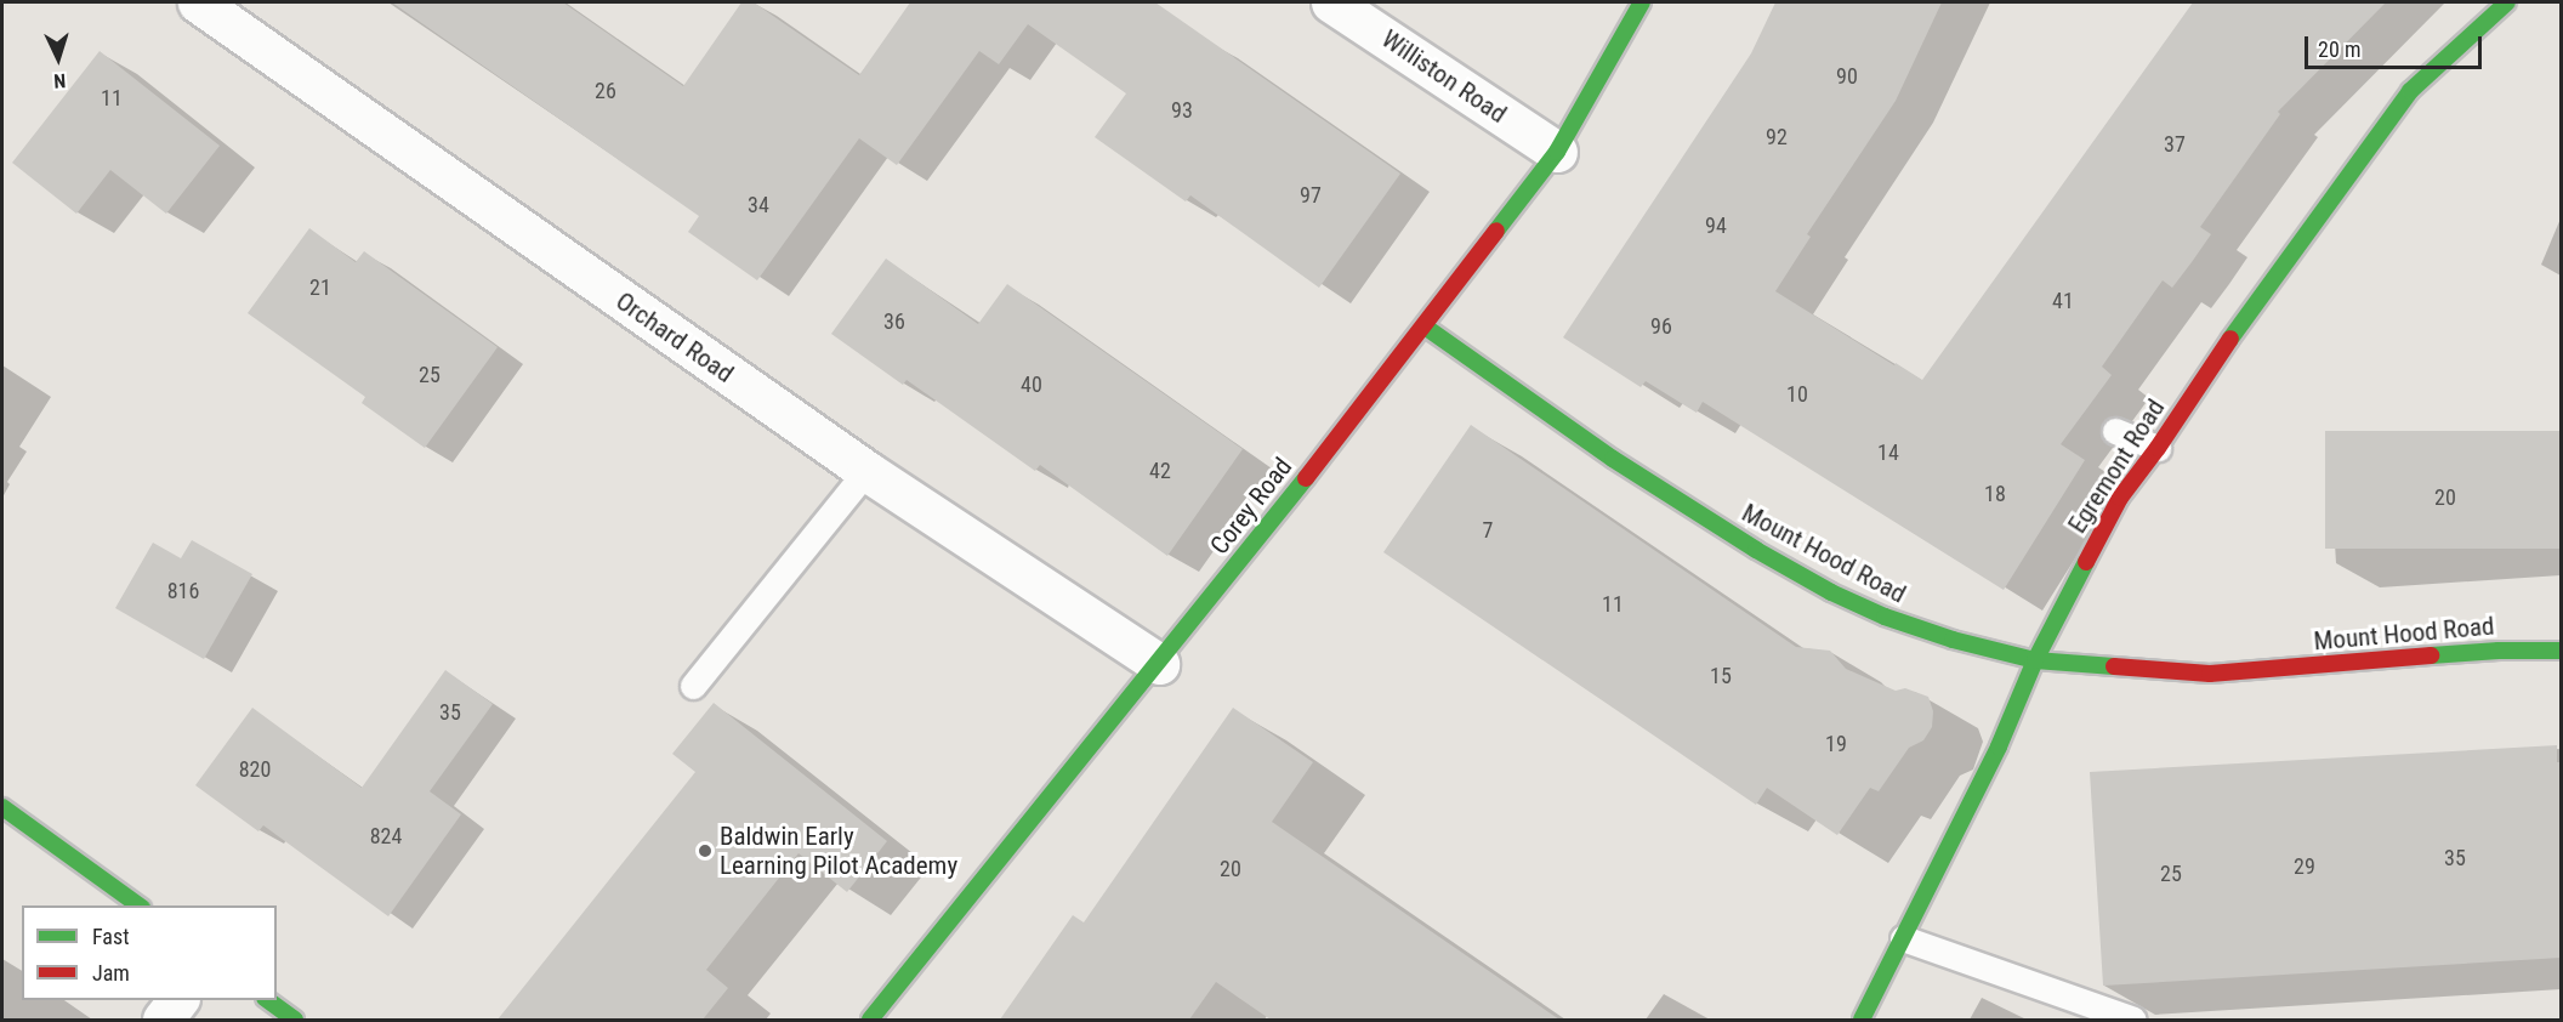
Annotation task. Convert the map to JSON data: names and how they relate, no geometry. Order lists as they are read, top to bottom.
{
  "streets": {
    "street": [
      "Williston Road",
      "Orchard Road",
      "Egremont Road",
      "Corey Road",
      "Mount Hood Road"
    ]
  },
  "crossings": [
    ["Williston Road", "Corey Road"],
    ["Orchard Road", "Corey Road"],
    ["Egremont Road", "Mount Hood Road"],
    ["Corey Road", "Mount Hood Road"]
  ],
  "places": ["Baldwin Early Learning Pilot Academy"],
  "house_numbers": [
    "90",
    "26",
    "11",
    "93",
    "92",
    "37",
    "97",
    "34",
    "94",
    "21",
    "41",
    "36",
    "96",
    "25",
    "40",
    "10",
    "14",
    "42",
    "18",
    "20",
    "7",
    "816",
    "11",
    "15",
    "35",
    "19",
    "820",
    "824",
    "35",
    "29",
    "20",
    "25"
  ],
  "legend": ["Fast", "Jam"],
  "scale_bar": "20 m",
  "north": "bottom"
}
